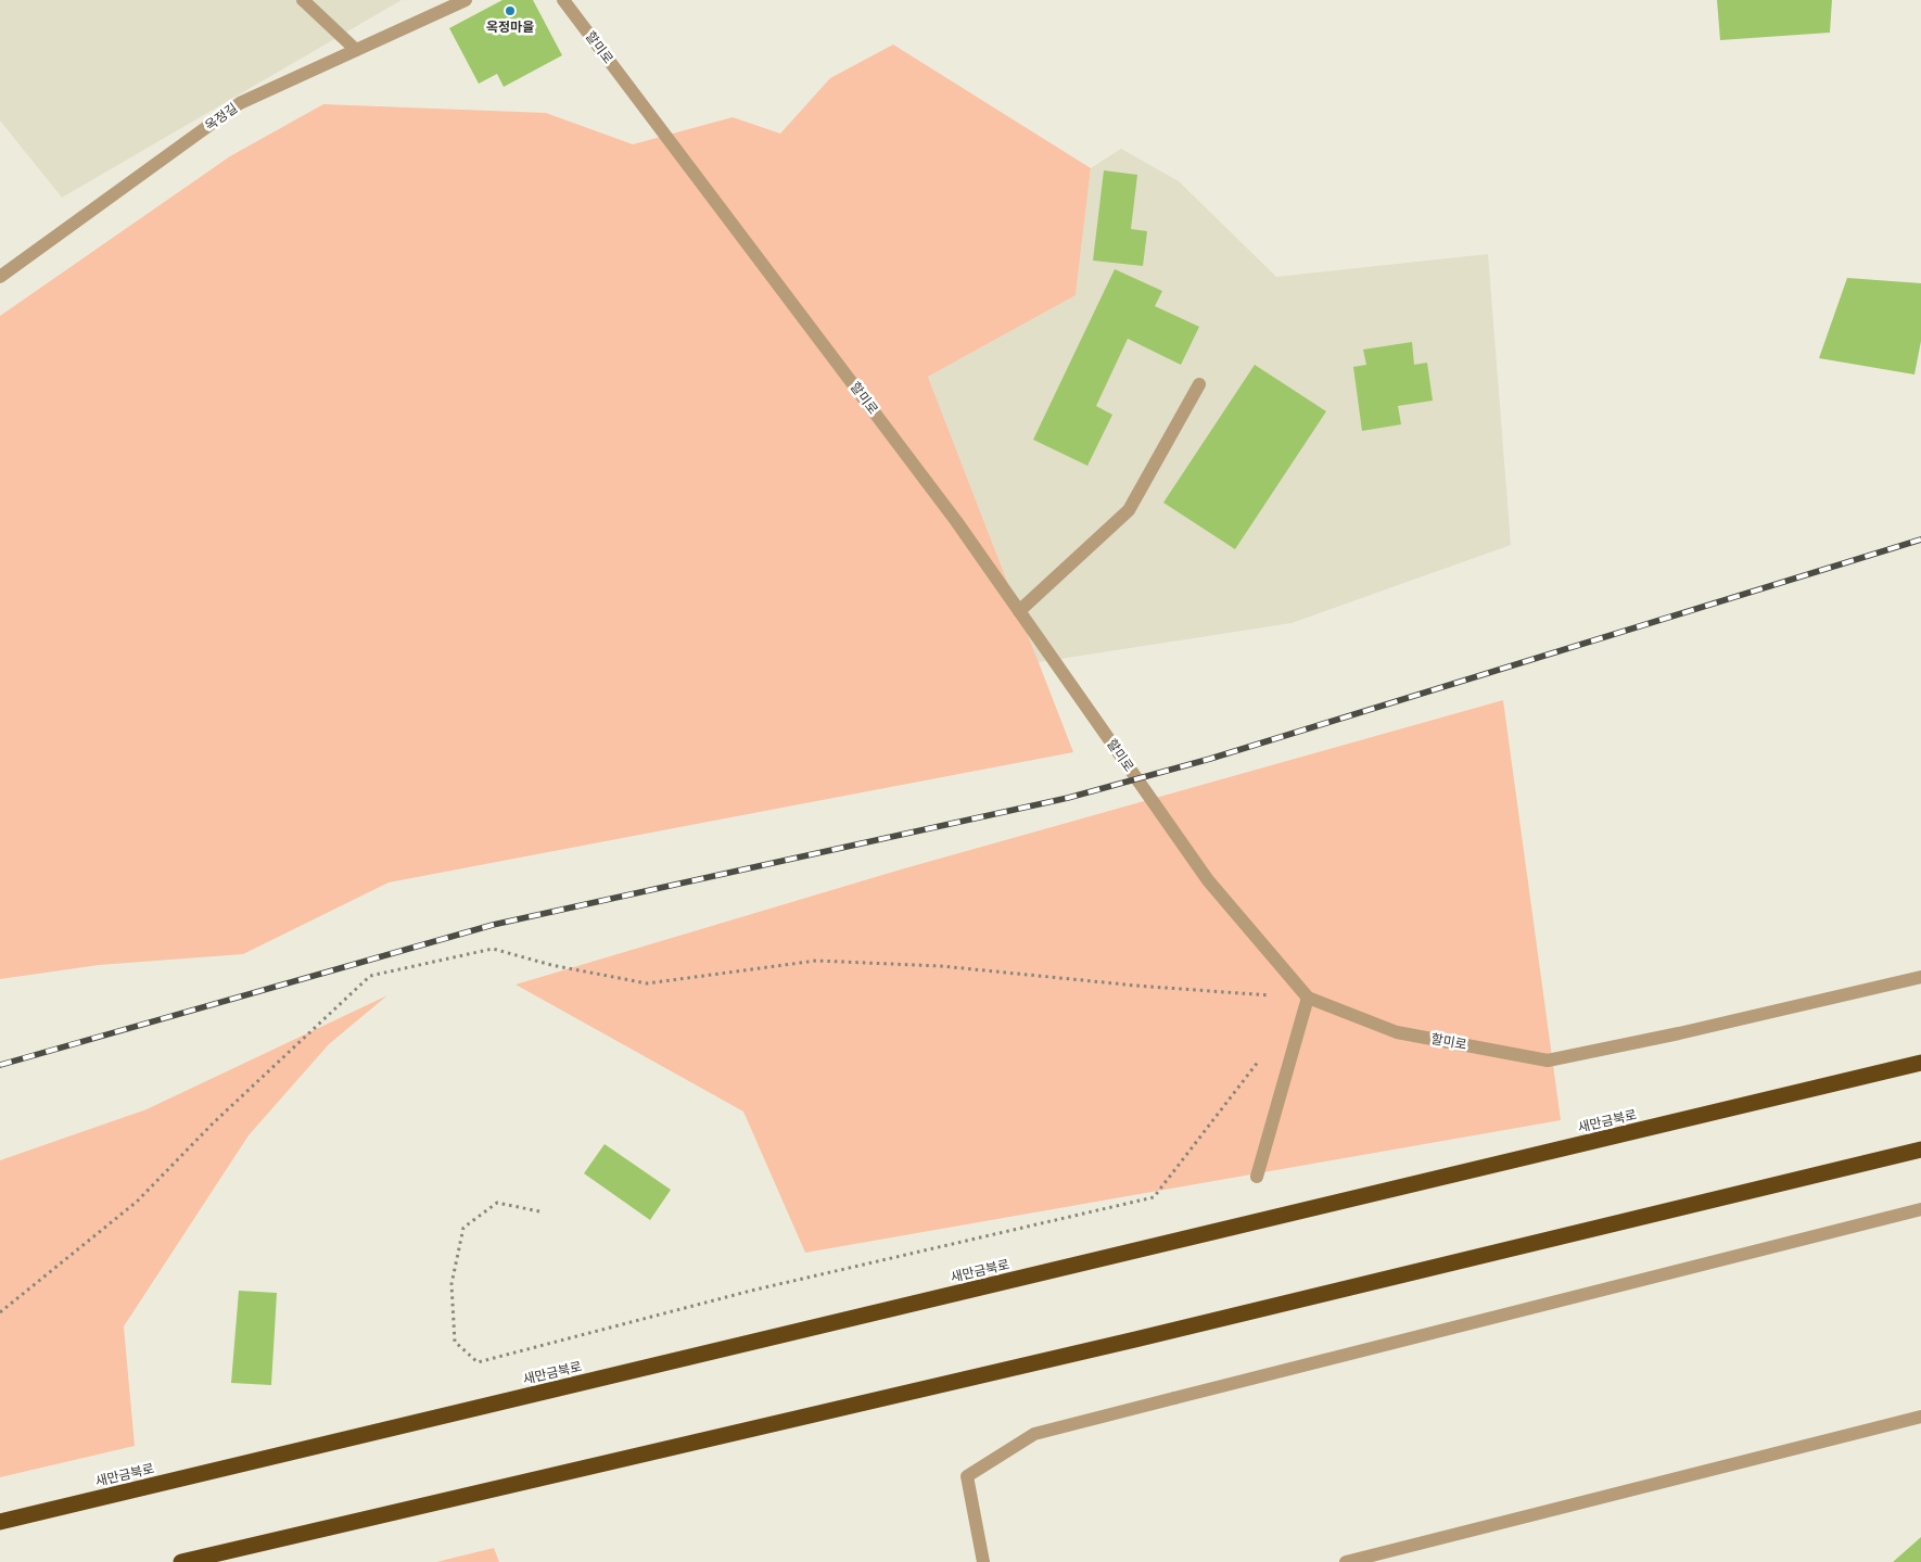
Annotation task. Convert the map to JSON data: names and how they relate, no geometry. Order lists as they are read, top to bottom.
{
  "streets": {
    "highway": ["새만금북로"],
    "street": ["할미로", "옥정길"]
  },
  "places": ["옥정마을"]
}
